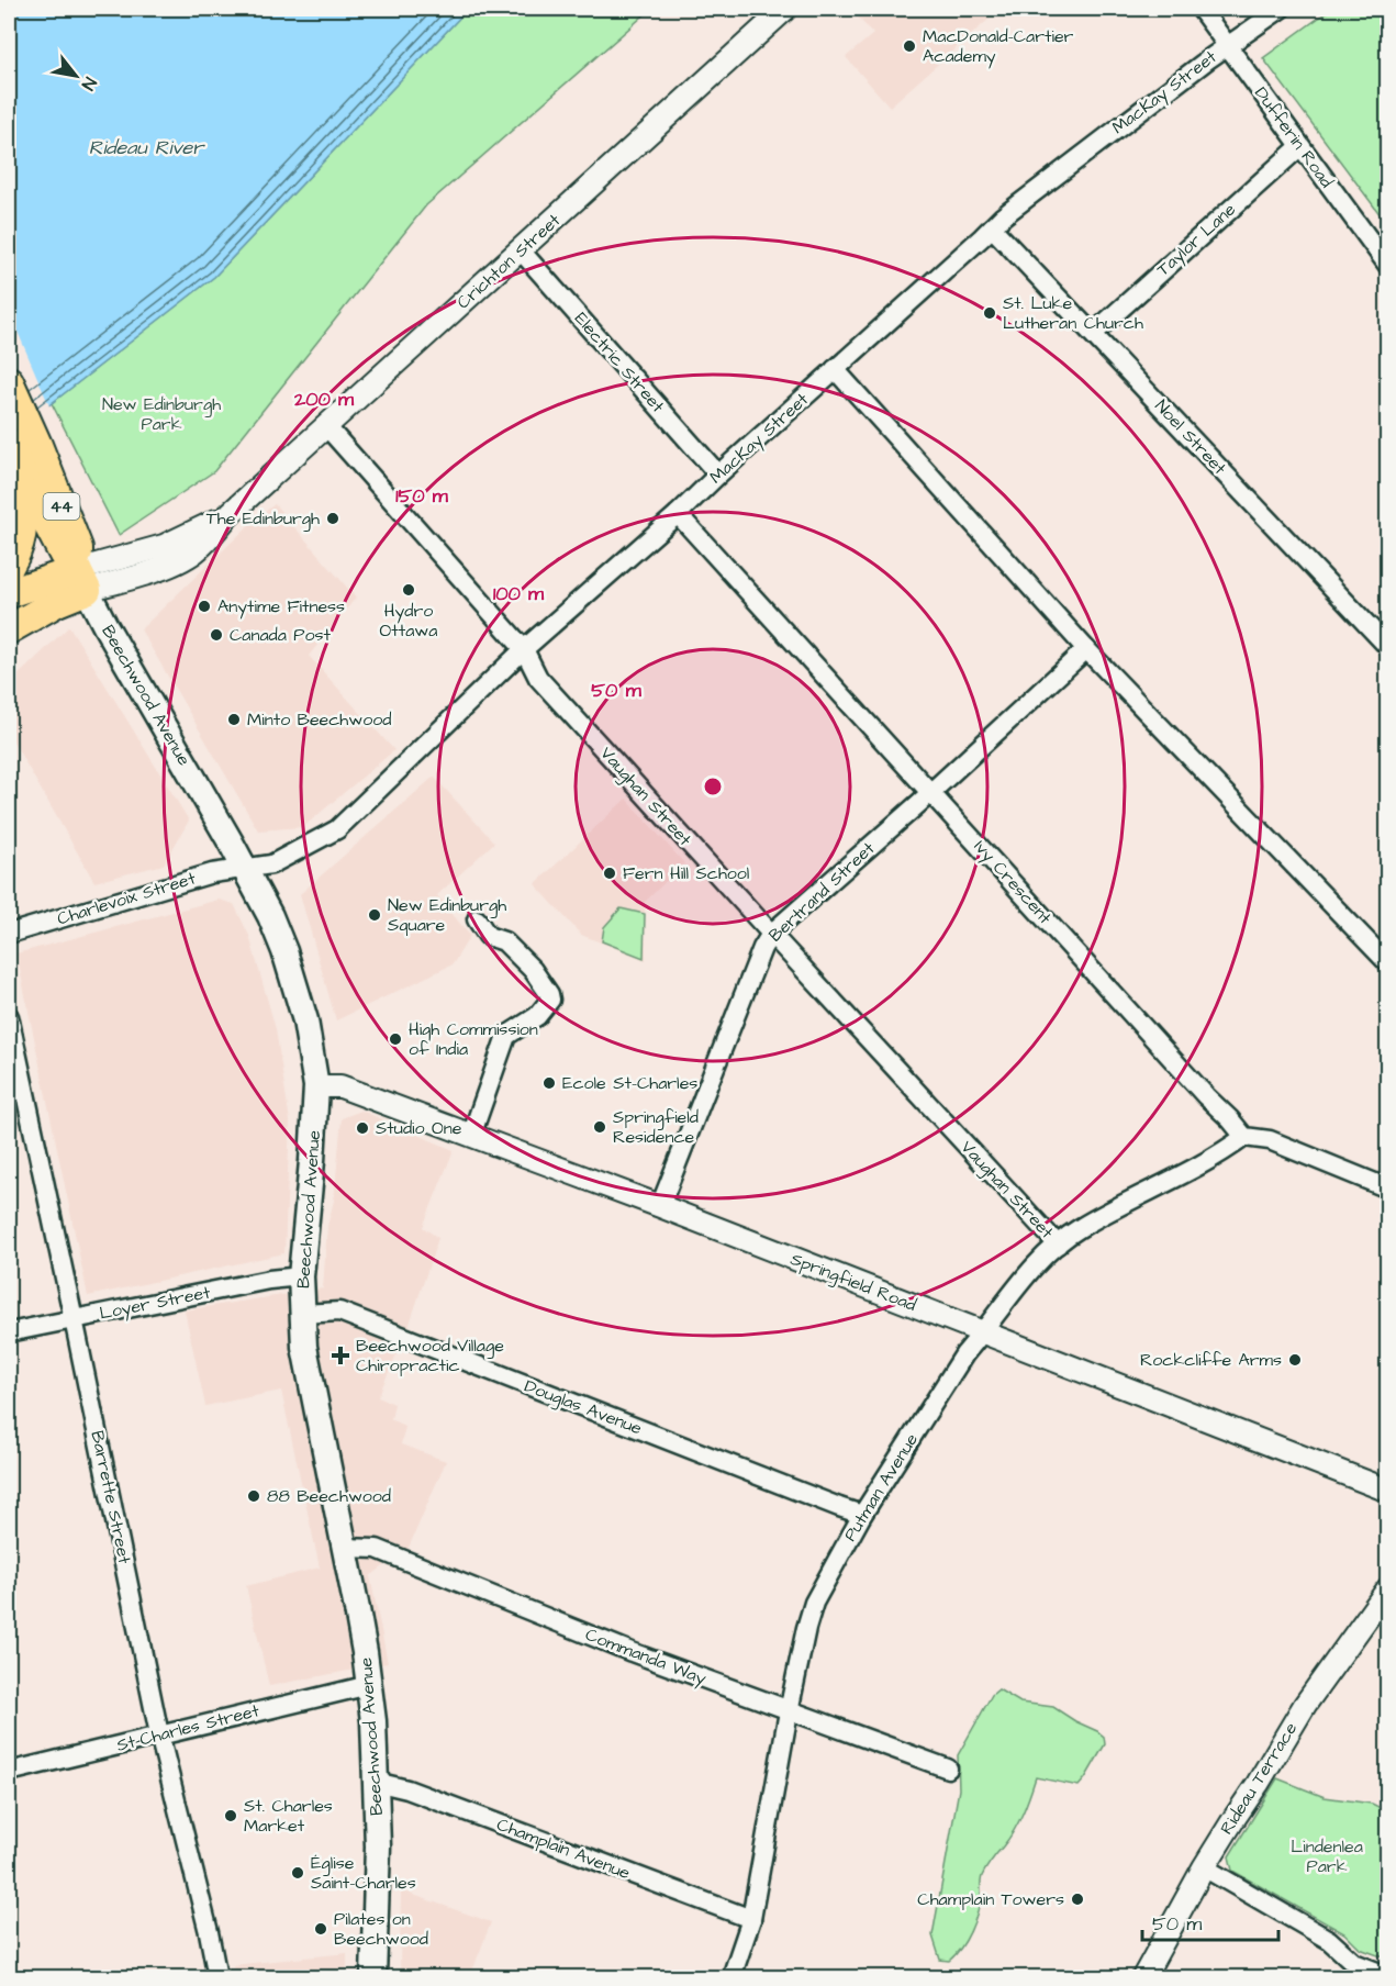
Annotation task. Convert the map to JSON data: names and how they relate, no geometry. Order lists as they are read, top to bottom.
{
  "streets": {
    "main road": ["44", "Beechwood Avenue"],
    "street": [
      "MacKay Street",
      "Dufferin Road",
      "Taylor Lane",
      "Crichton Street",
      "Electric Street",
      "Noel Street",
      "Vaughan Street",
      "Ivy Crescent",
      "Bertrand Street",
      "Charlevoix Street",
      "Springfield Road",
      "Loyer Street",
      "Douglas Avenue",
      "Putman Avenue",
      "Barrette Street",
      "Commanda Way",
      "St-Charles Street",
      "Rideau Terrace",
      "Champlain Avenue"
    ]
  },
  "crossings": [
    ["MacKay Street", "Dufferin Road"],
    ["MacKay Street", "Electric Street"],
    ["MacKay Street", "Noel Street"],
    ["MacKay Street", "Beechwood Avenue"],
    ["MacKay Street", "Vaughan Street"],
    ["MacKay Street", "Ivy Crescent"],
    ["MacKay Street", "Charlevoix Street"],
    ["Dufferin Road", "Taylor Lane"],
    ["Taylor Lane", "Noel Street"],
    ["Crichton Street", "Electric Street"],
    ["Crichton Street", "44"],
    ["Crichton Street", "Beechwood Avenue"],
    ["Crichton Street", "Vaughan Street"],
    ["44", "Beechwood Avenue"],
    ["Beechwood Avenue", "Charlevoix Street"],
    ["Beechwood Avenue", "Springfield Road"],
    ["Beechwood Avenue", "Loyer Street"],
    ["Beechwood Avenue", "Douglas Avenue"],
    ["Beechwood Avenue", "Commanda Way"],
    ["Beechwood Avenue", "St-Charles Street"],
    ["Beechwood Avenue", "Champlain Avenue"],
    ["Vaughan Street", "Bertrand Street"],
    ["Vaughan Street", "Putman Avenue"],
    ["Ivy Crescent", "Bertrand Street"],
    ["Ivy Crescent", "Putman Avenue"],
    ["Bertrand Street", "Springfield Road"],
    ["Springfield Road", "Putman Avenue"],
    ["Loyer Street", "Barrette Street"],
    ["Douglas Avenue", "Putman Avenue"],
    ["Putman Avenue", "Commanda Way"],
    ["Putman Avenue", "Champlain Avenue"],
    ["Barrette Street", "St-Charles Street"]
  ],
  "water": ["Rideau River"],
  "parks": ["New Edinburgh Park", "Lindenlea Park"],
  "places": {
    "other": [
      "MacDonald-Cartier Academy",
      "St. Luke Lutheran Church",
      "The Edinburgh",
      "Hydro Ottawa",
      "Anytime Fitness",
      "Canada Post",
      "Minto Beechwood",
      "Fern Hill School",
      "New Edinburgh Square",
      "High Commission of India",
      "Ecole St-Charles",
      "Springfield Residence",
      "Studio One",
      "Rockcliffe Arms",
      "88 Beechwood",
      "St. Charles Market",
      "Église Saint-Charles",
      "Champlain Towers",
      "Pilates on Beechwood"
    ],
    "health": ["Beechwood Village Chiropractic"]
  },
  "scale_bar": "50 m",
  "north": "bottom right",
  "rings": [
    "200 m",
    "150 m",
    "100 m",
    "50 m"
  ]
}
